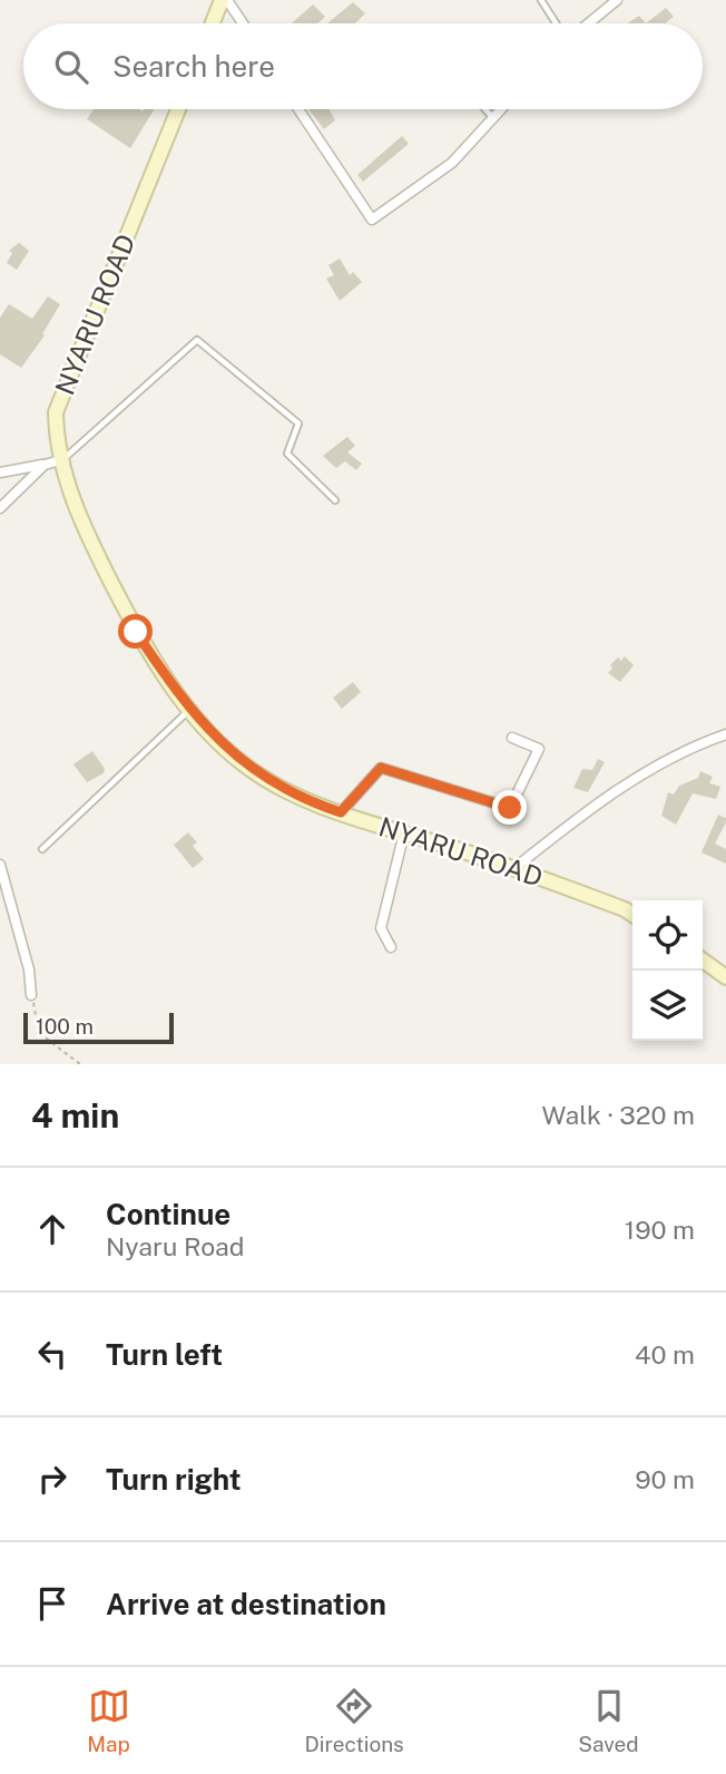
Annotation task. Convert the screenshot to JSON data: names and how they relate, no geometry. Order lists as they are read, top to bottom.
{
  "streets": {
    "main road": ["NYARU ROAD"]
  },
  "scale_bar": "100 m",
  "page": {
    "search": "Search here",
    "scale": "100 m",
    "heading": ["4 min", "Walk · 320 m"],
    "list": [
      ["Continue", "Nyaru Road", "190 m"],
      ["Turn left", "40 m"],
      ["Turn right", "90 m"],
      "Arrive at destination"
    ],
    "nav": ["Map", "Directions", "Saved"]
  }
}
